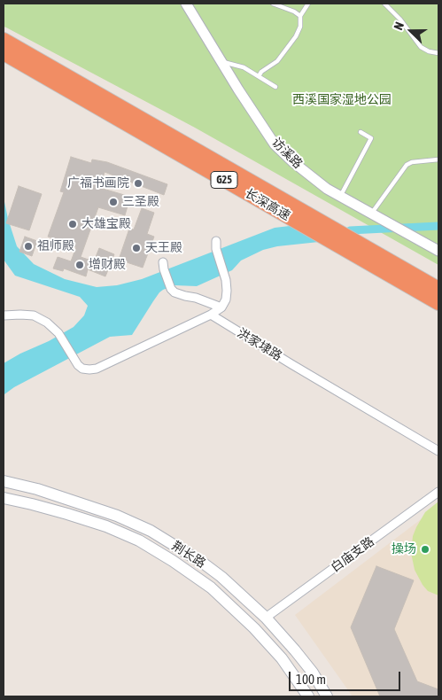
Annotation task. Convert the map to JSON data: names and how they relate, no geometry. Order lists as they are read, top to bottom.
{
  "streets": {
    "highway": ["G25", "长深高速"],
    "main road": ["荆长路"],
    "street": ["访溪路", "洪家埭路", "白庙支路"]
  },
  "crossings": [
    ["荆长路", "白庙支路"]
  ],
  "parks": ["西溪国家湿地公园"],
  "places": [
    "广福书画院",
    "三圣殿",
    "大雄宝殿",
    "祖师殿",
    "天王殿",
    "增财殿",
    "操场"
  ],
  "scale_bar": "100 m",
  "north": "left"
}
